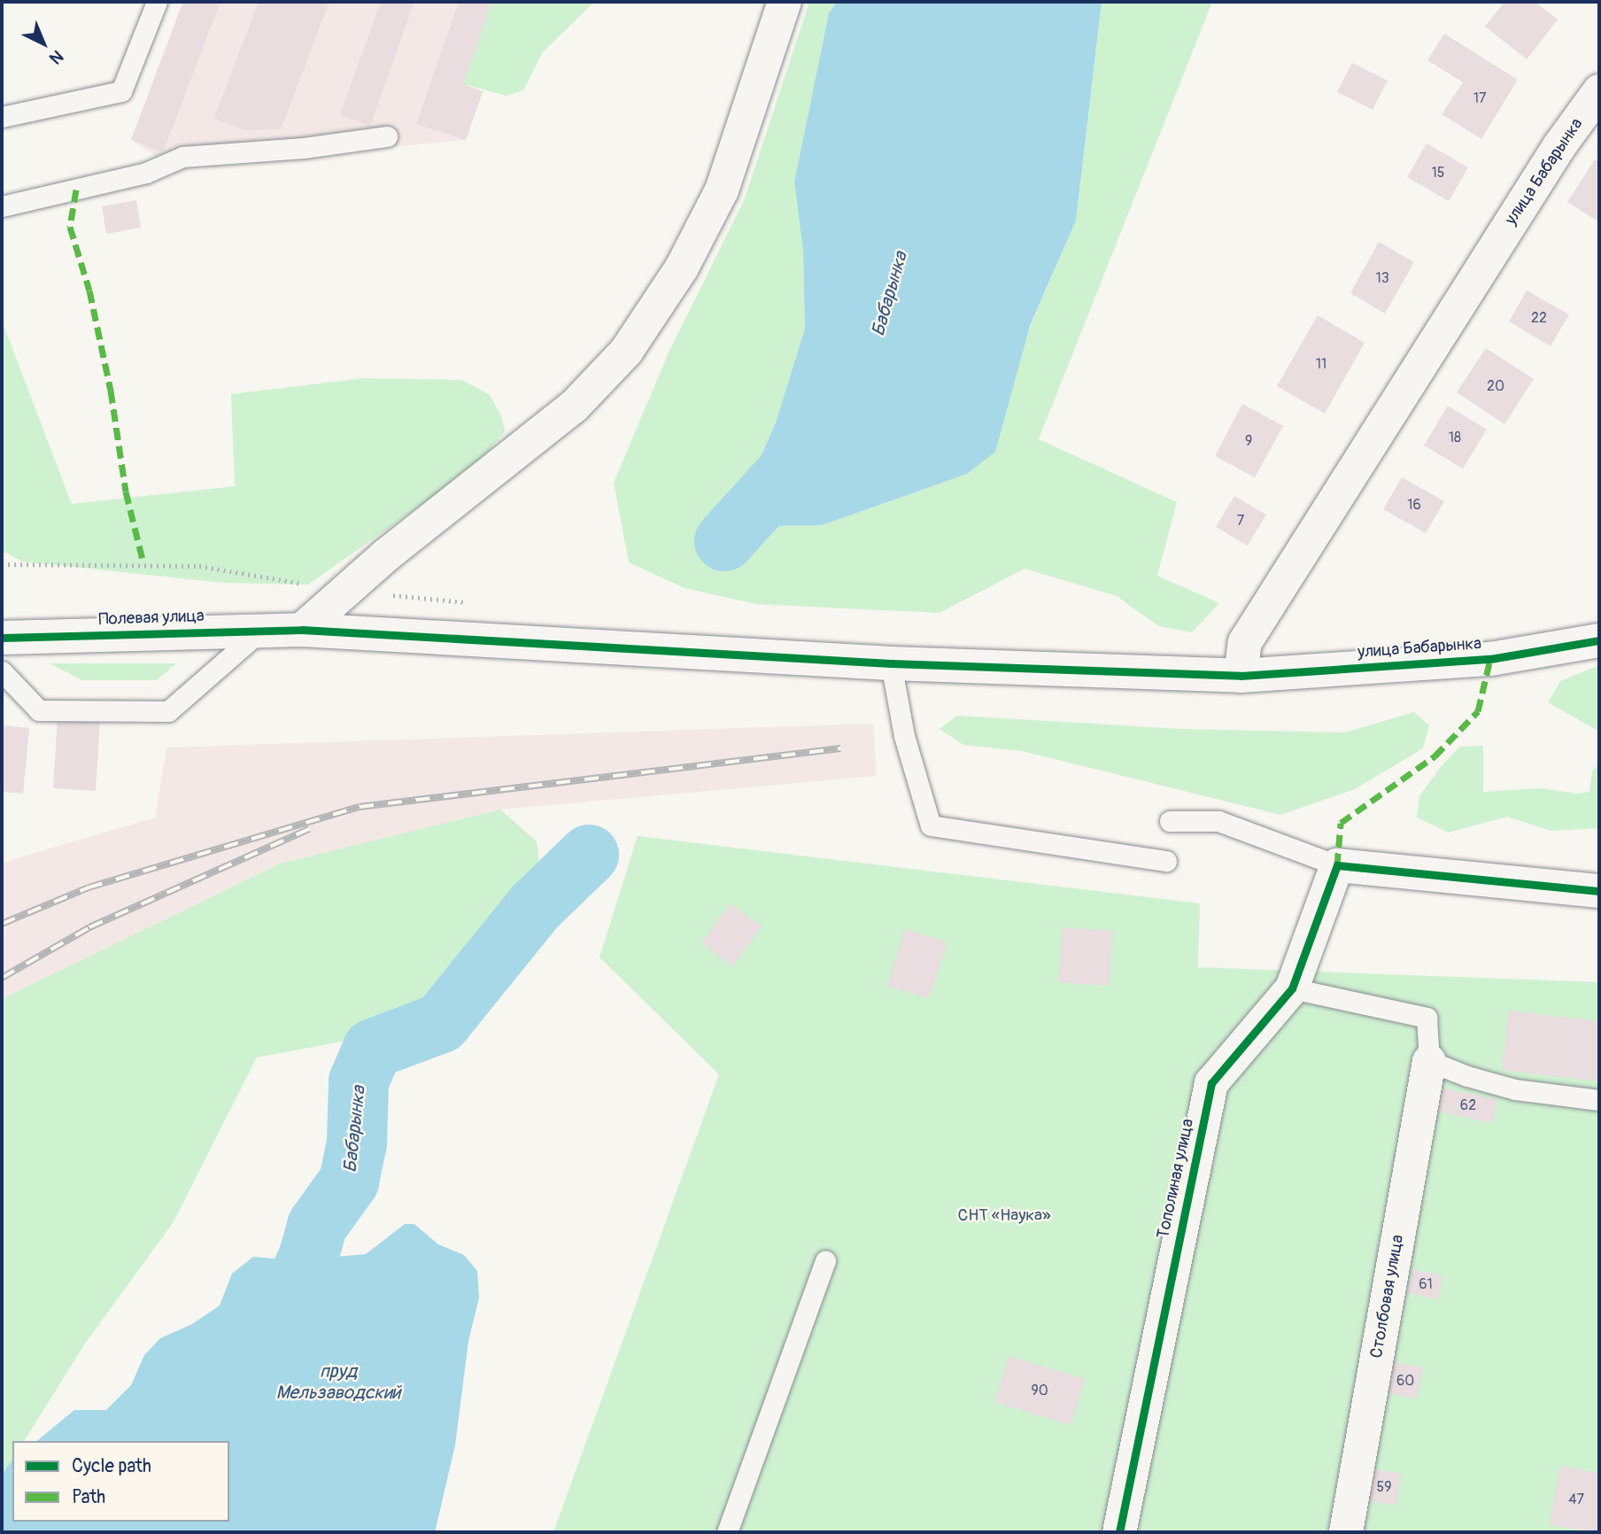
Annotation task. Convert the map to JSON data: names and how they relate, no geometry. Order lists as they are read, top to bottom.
{
  "streets": {
    "street": [
      "улица Бабарынка",
      "Полевая улица",
      "Тополиная улица",
      "Столбовая улица"
    ]
  },
  "crossings": [
    ["улица Бабарынка", "Полевая улица"]
  ],
  "water": ["Бабарынка", "пруд Мельзаводский"],
  "parks": ["СНТ «Наука»"],
  "house_numbers": [
    "17",
    "15",
    "13",
    "22",
    "11",
    "20",
    "18",
    "9",
    "16",
    "7",
    "62",
    "61",
    "60",
    "90",
    "59",
    "47"
  ],
  "legend": ["Cycle path", "Path"],
  "north": "bottom right"
}
